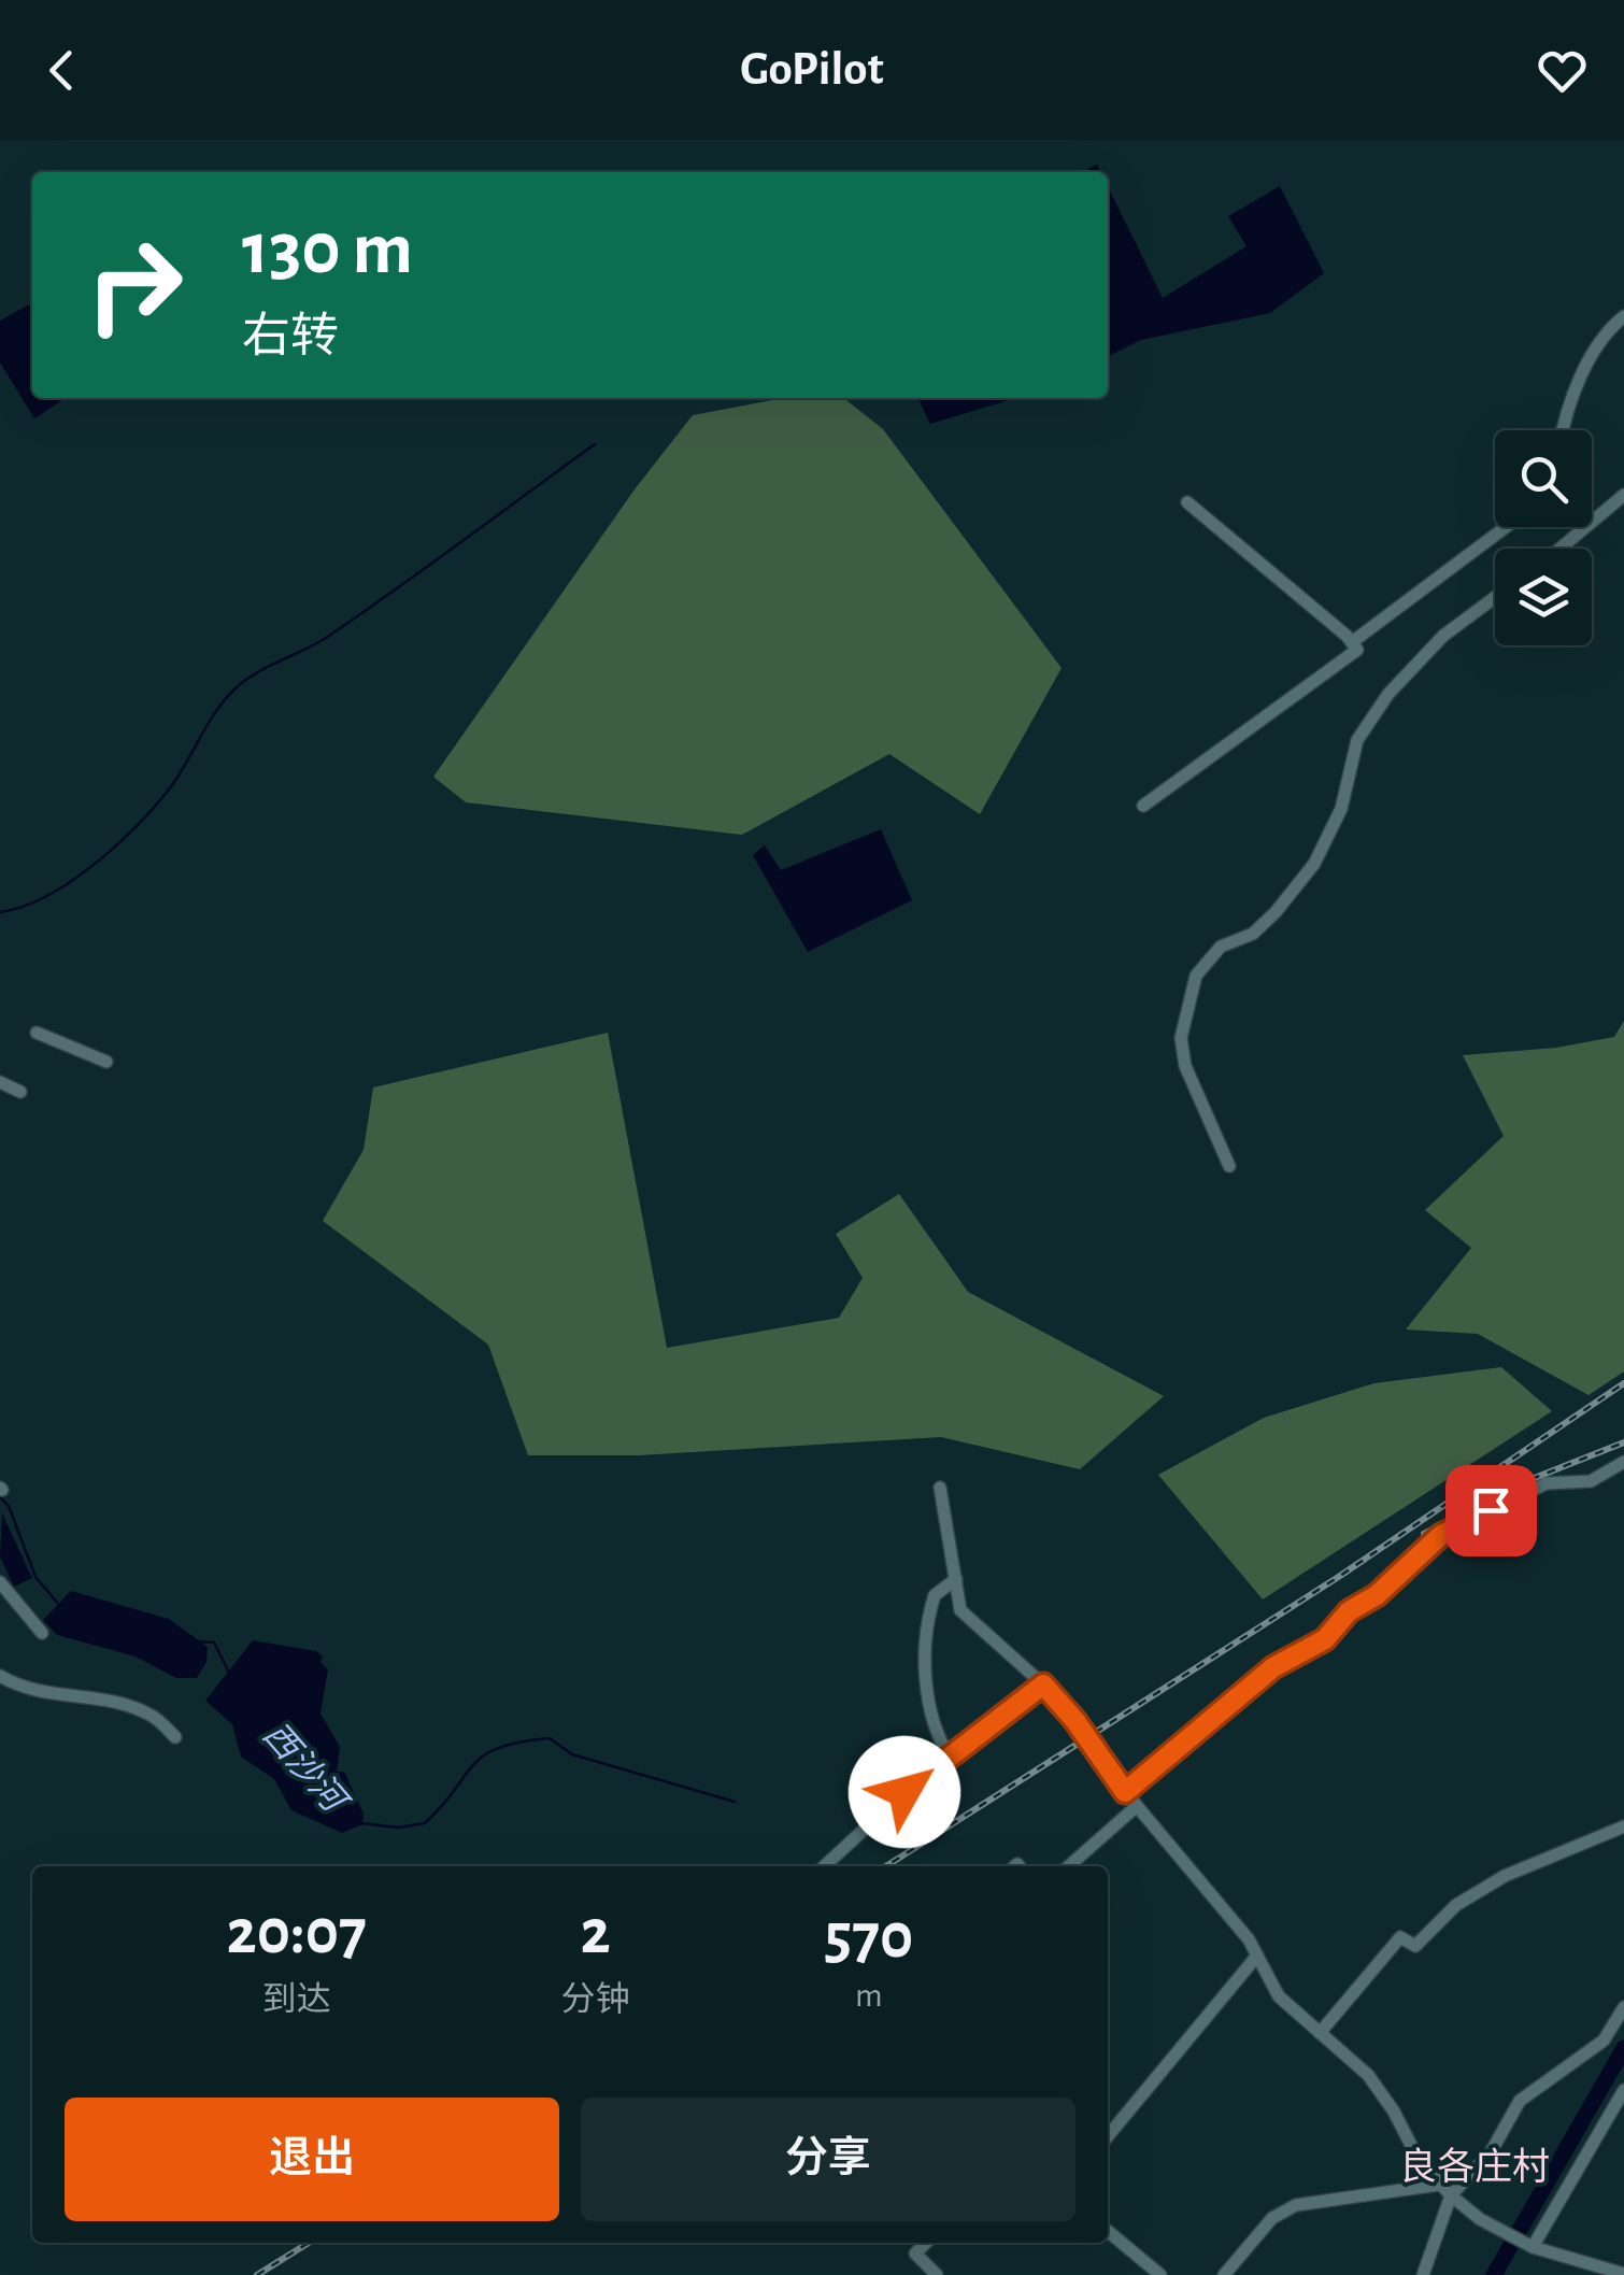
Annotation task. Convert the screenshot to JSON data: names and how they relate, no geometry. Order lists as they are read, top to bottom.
{
  "districts": ["良各庄村"],
  "water": ["西沙河"],
  "page": {
    "header": "GoPilot",
    "turn": ["130 m", "右转"],
    "eta": [
      "20:07",
      "到达",
      "2",
      "分钟",
      "570",
      "m"
    ],
    "buttons": ["退出", "分享"]
  }
}
